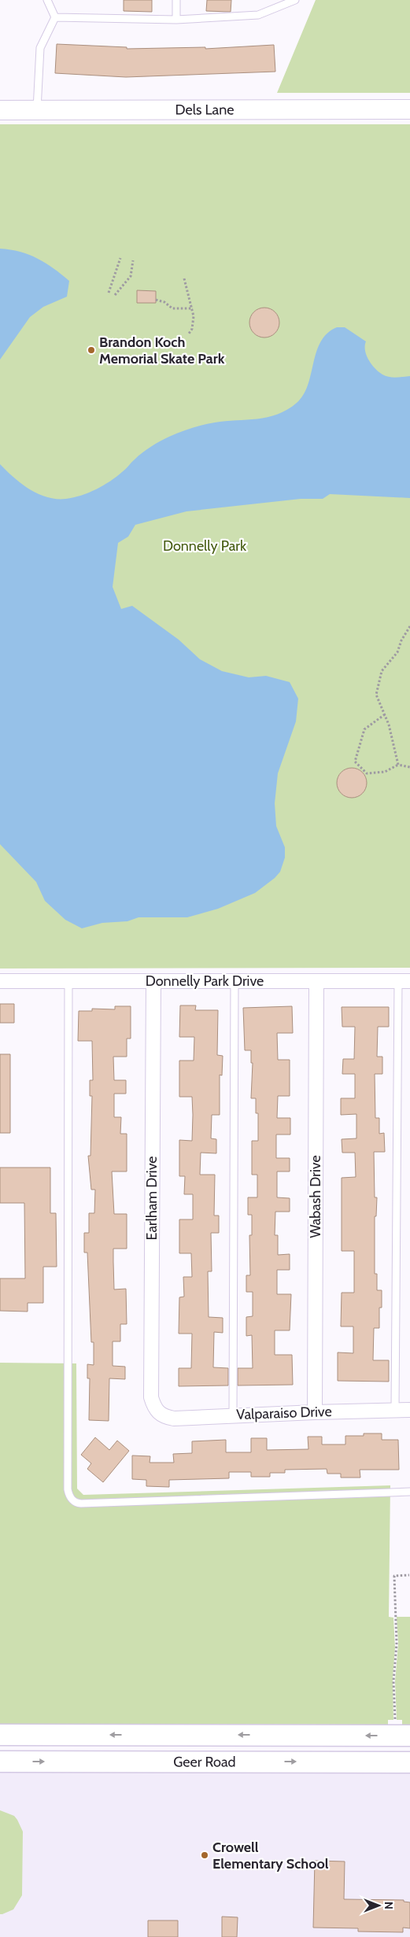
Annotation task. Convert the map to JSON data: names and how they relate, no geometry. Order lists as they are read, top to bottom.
{
  "streets": {
    "main road": ["Geer Road"],
    "street": [
      "Dels Lane",
      "Donnelly Park Drive",
      "Wabash Drive",
      "Earlham Drive",
      "Valparaiso Drive"
    ]
  },
  "crossings": [
    ["Donnelly Park Drive", "Wabash Drive"],
    ["Donnelly Park Drive", "Earlham Drive"],
    ["Wabash Drive", "Valparaiso Drive"],
    ["Earlham Drive", "Valparaiso Drive"]
  ],
  "parks": ["Donnelly Park"],
  "places": ["Brandon Koch Memorial Skate Park", "Crowell Elementary School"],
  "north": "right"
}
